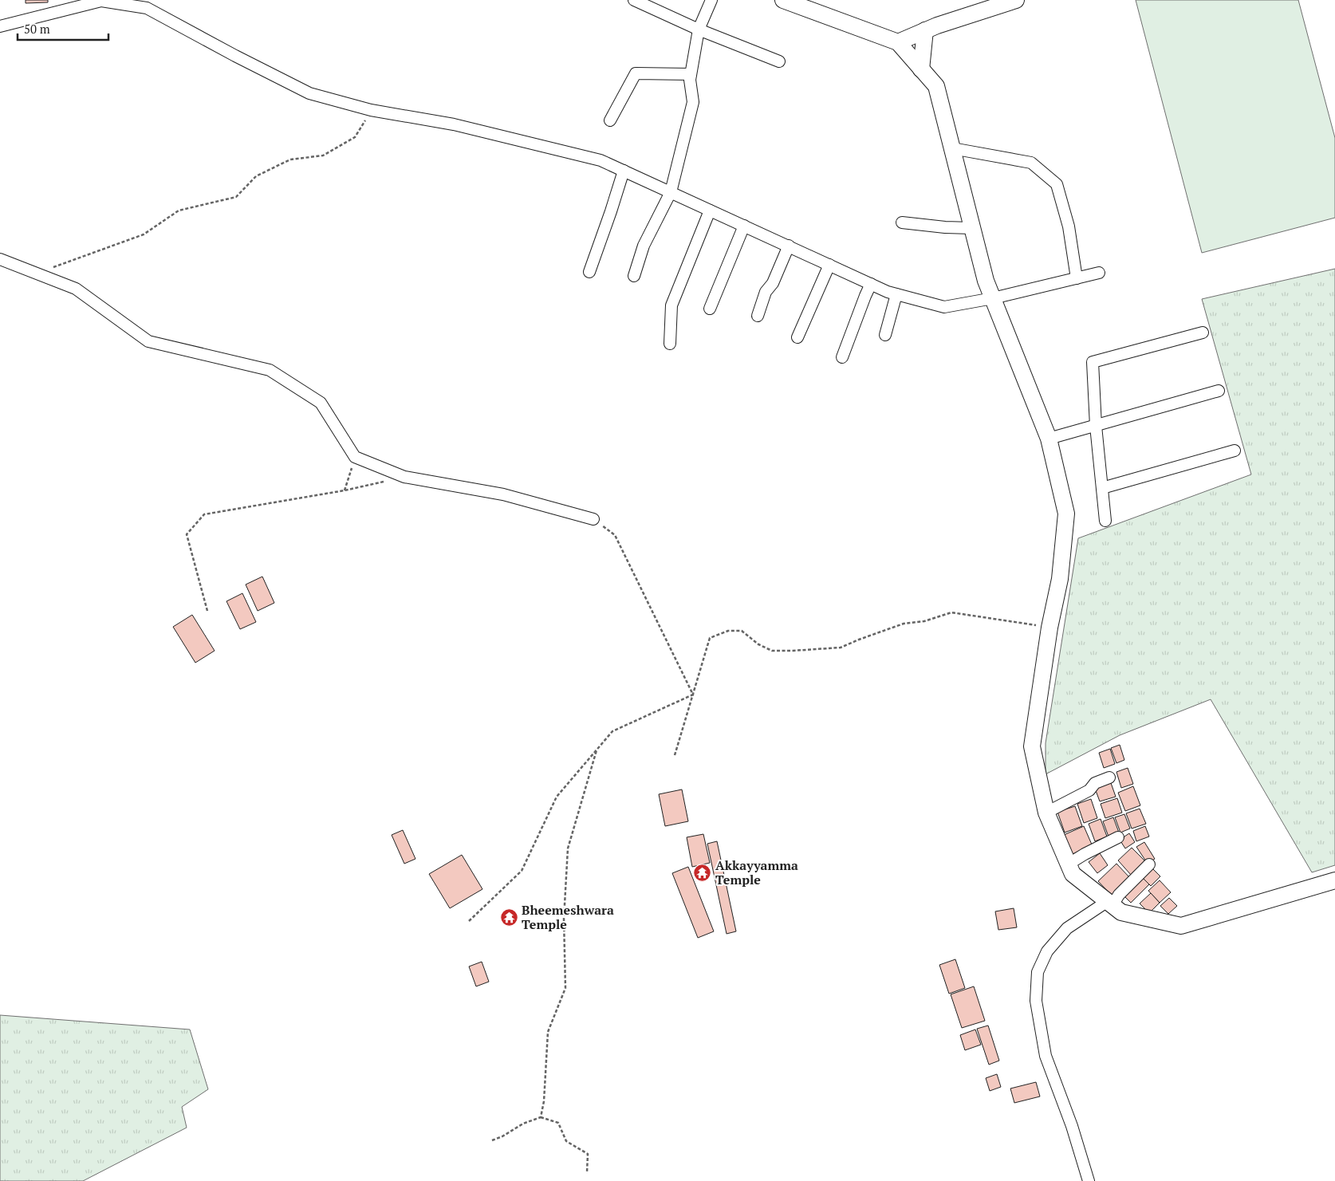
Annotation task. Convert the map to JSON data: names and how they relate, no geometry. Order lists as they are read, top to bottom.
{
  "places": {
    "temple": ["Akkayyamma Temple", "Bheemeshwara Temple"]
  },
  "scale_bar": "50 m"
}
